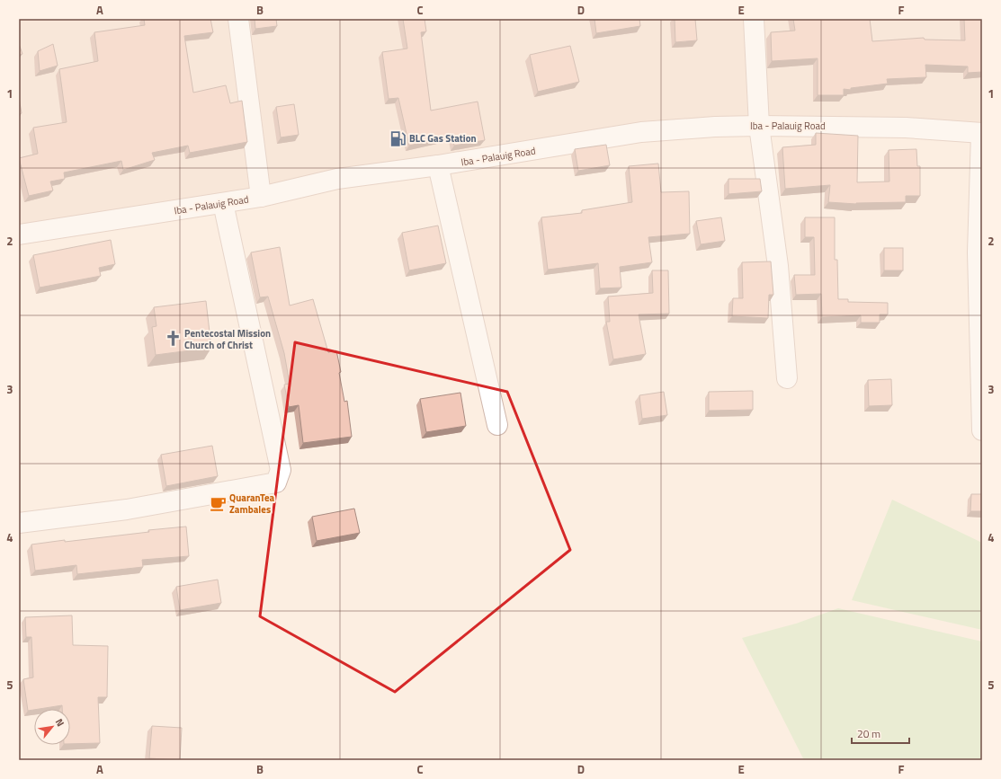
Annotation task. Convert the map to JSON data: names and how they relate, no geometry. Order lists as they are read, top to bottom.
{
  "streets": {
    "street": ["Iba - Palauig Road"]
  },
  "places": {
    "fuel station": ["BLC Gas Station"],
    "church": ["Pentecostal Mission Church of Christ"],
    "cafe": ["QuaranTea Zambales"]
  },
  "scale_bar": "20 m",
  "north": "top right",
  "grid": {
    "columns": [
      "A",
      "B",
      "C",
      "D",
      "E",
      "F"
    ],
    "rows": [
      "1",
      "2",
      "3",
      "4",
      "5"
    ]
  }
}
